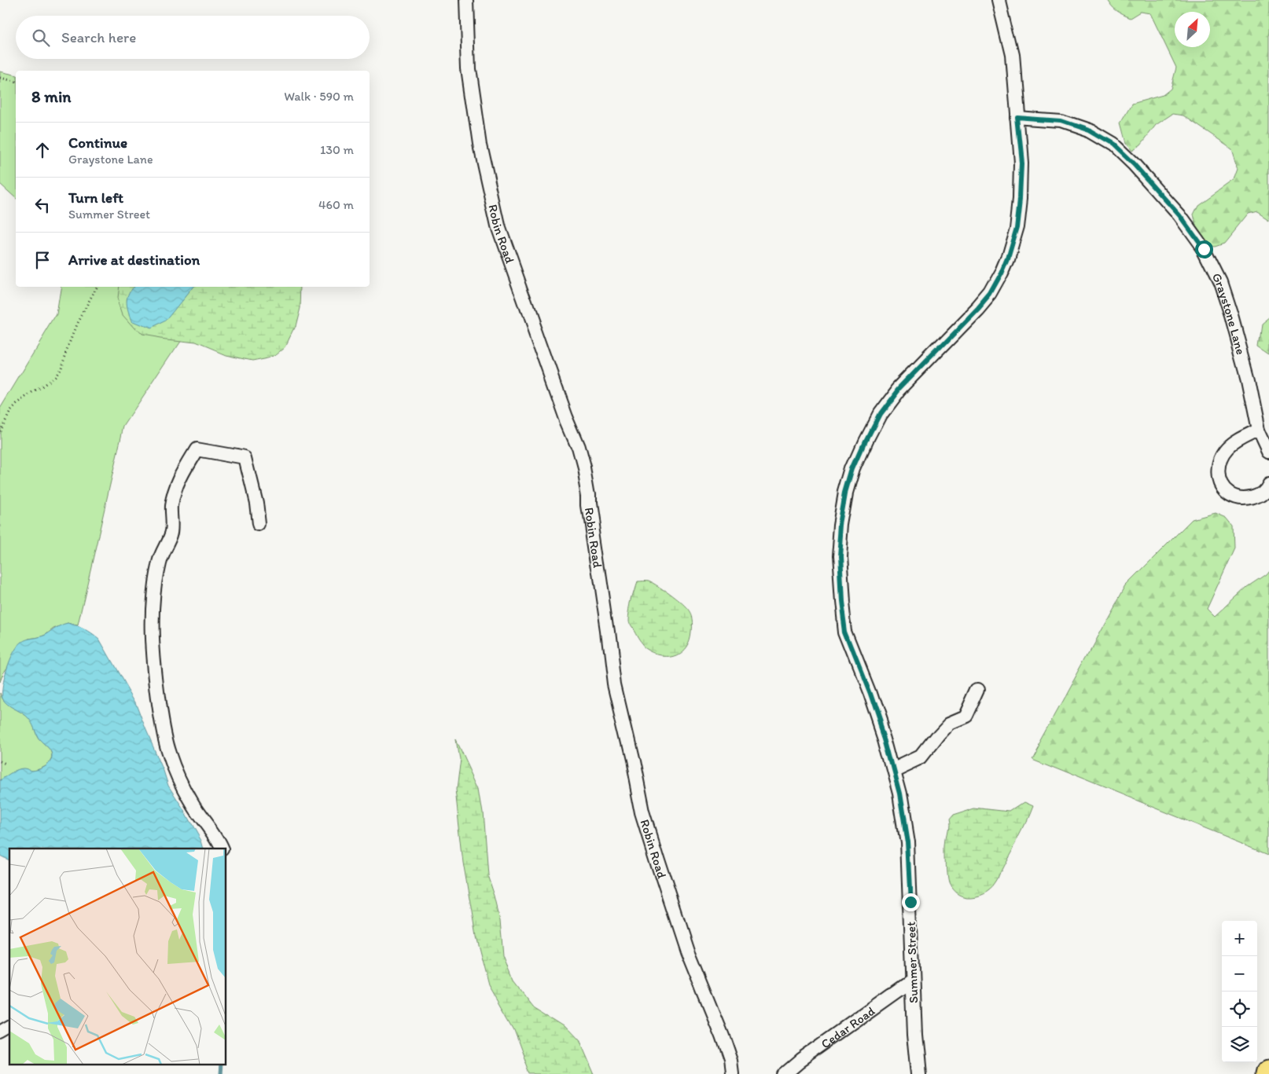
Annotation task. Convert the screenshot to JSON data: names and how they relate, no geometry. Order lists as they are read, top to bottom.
{
  "streets": {
    "street": [
      "Robin Road",
      "Graystone Lane",
      "Summer Street",
      "Cedar Road"
    ]
  },
  "crossings": [
    ["Graystone Lane", "Summer Street"],
    ["Summer Street", "Cedar Road"]
  ],
  "north": "top right",
  "page": {
    "search": "Search here",
    "heading": ["8 min", "Walk · 590 m"],
    "list": [
      ["Continue", "Graystone Lane", "130 m"],
      ["Turn left", "Summer Street", "460 m"],
      "Arrive at destination"
    ],
    "map_buttons": ["+", "−"]
  }
}
